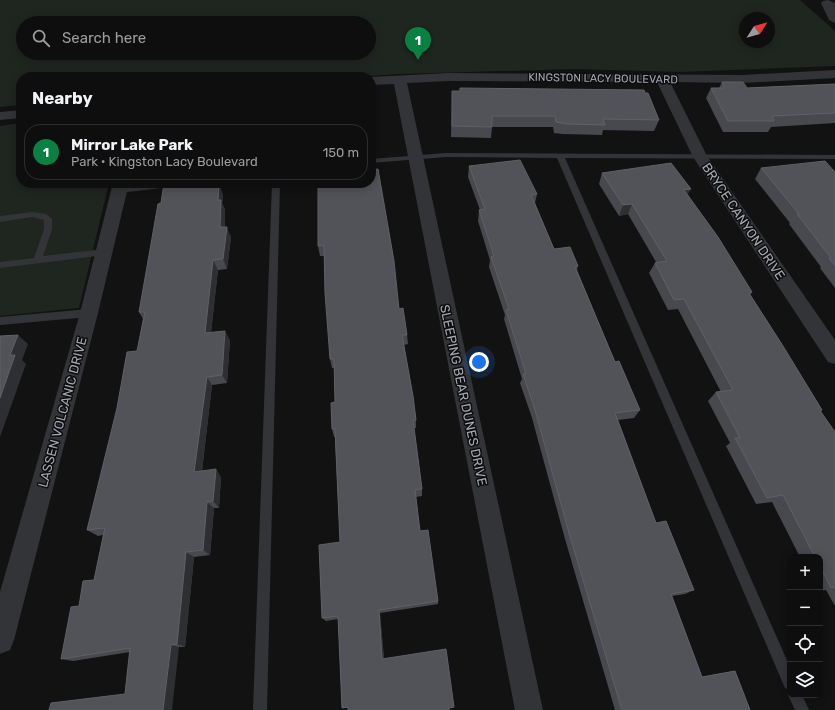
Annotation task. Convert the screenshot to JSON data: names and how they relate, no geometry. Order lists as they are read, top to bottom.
{
  "streets": {
    "street": [
      "KINGSTON LACY BOULEVARD",
      "BRYCE CANYON DRIVE",
      "SLEEPING BEAR DUNES DRIVE",
      "LASSEN VOLCANIC DRIVE"
    ]
  },
  "crossings": [
    ["KINGSTON LACY BOULEVARD", "BRYCE CANYON DRIVE"],
    ["KINGSTON LACY BOULEVARD", "SLEEPING BEAR DUNES DRIVE"]
  ],
  "north": "top right",
  "page": {
    "search": "Search here",
    "pins": "1",
    "heading": "Nearby",
    "list": [
      {
        "mark": "1",
        "name": "Mirror Lake Park",
        "note": "Park · Kingston Lacy Boulevard",
        "value": "150 m"
      }
    ],
    "map_buttons": ["+", "−"]
  }
}
